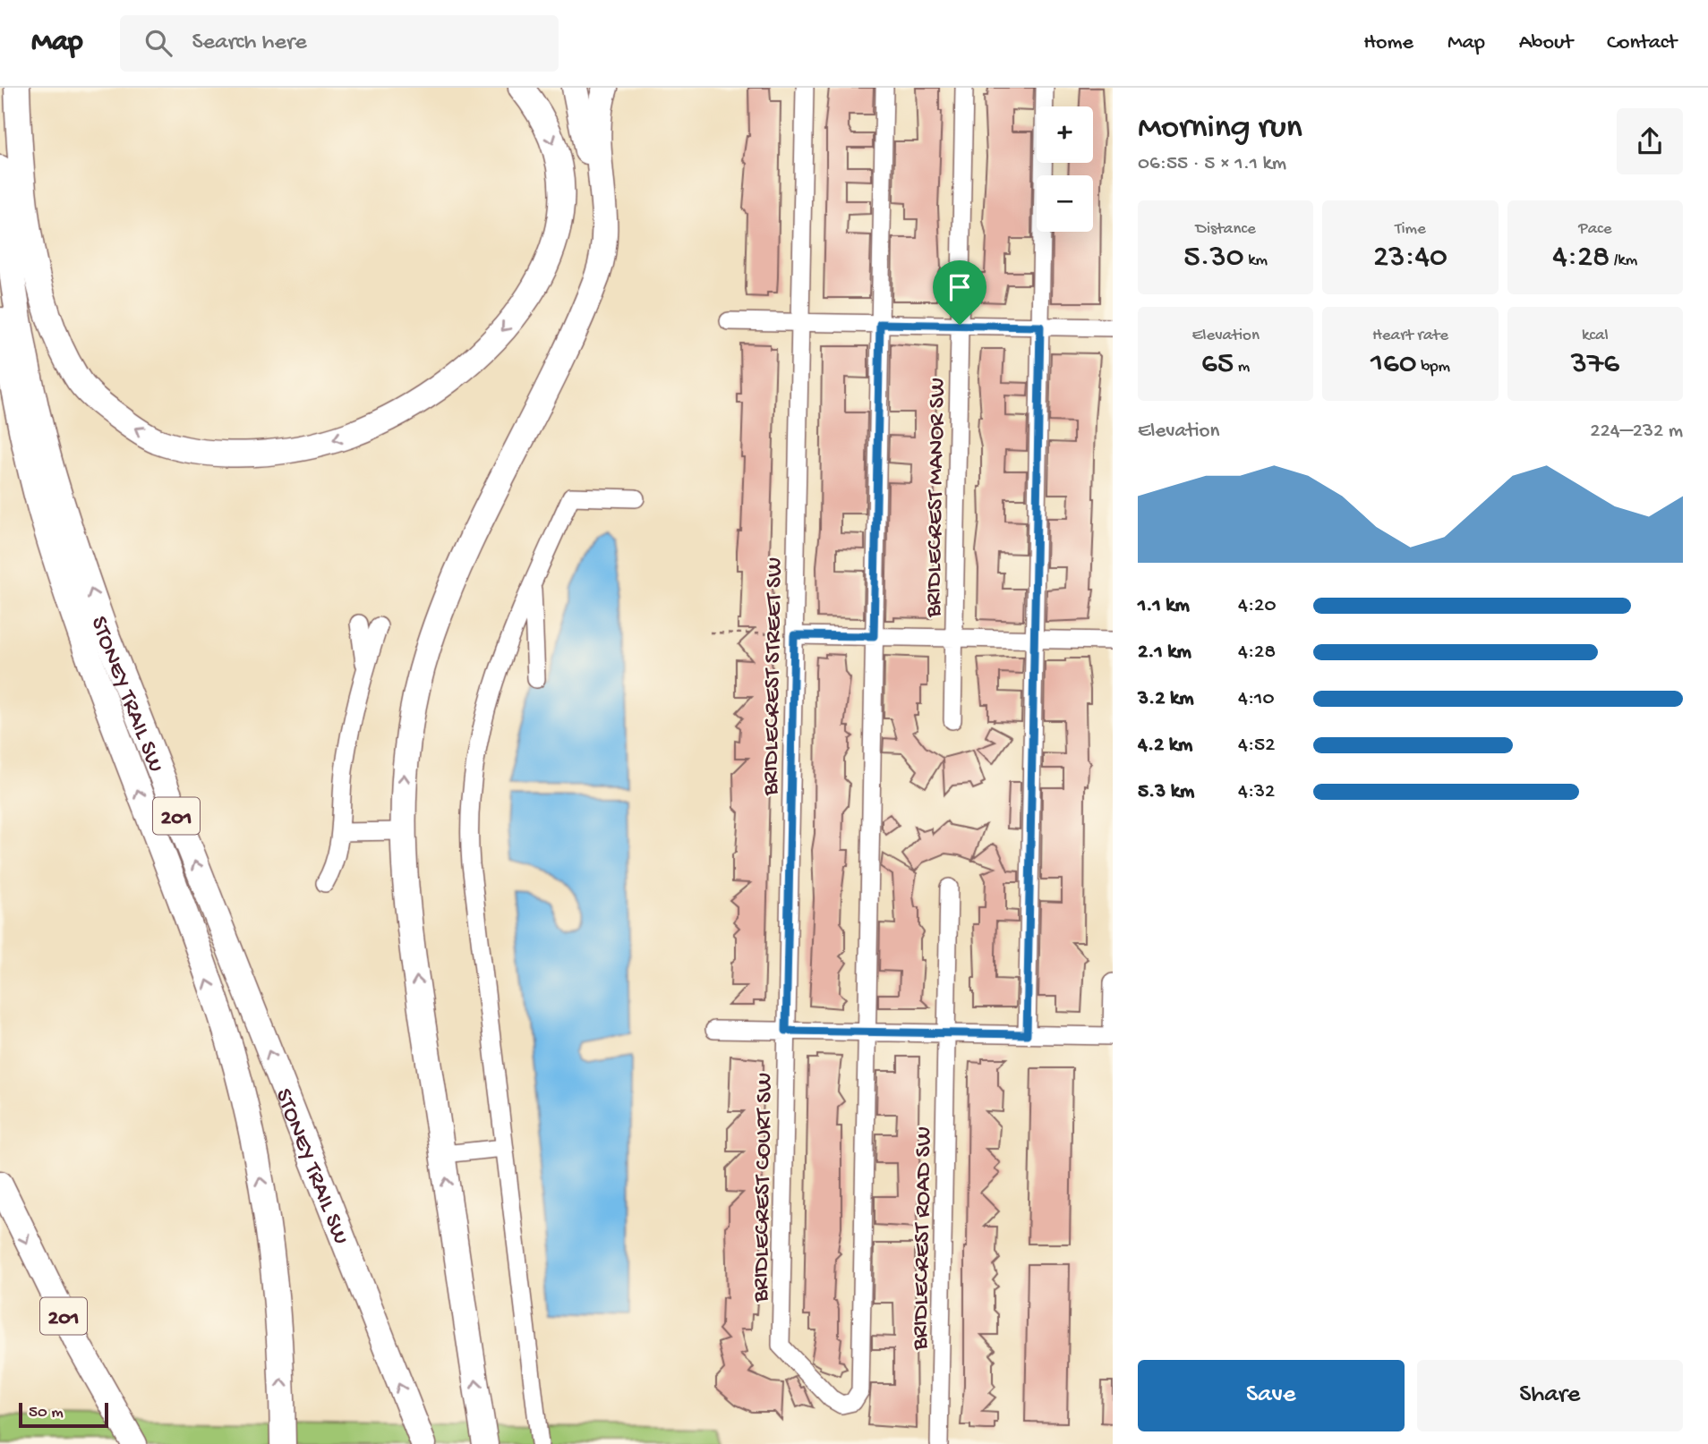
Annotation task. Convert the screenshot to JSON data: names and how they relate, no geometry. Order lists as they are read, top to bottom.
{
  "streets": {
    "highway": ["STONEY TRAIL SW", "201"],
    "street": [
      "BRIDLECREST MANOR SW",
      "BRIDLECREST STREET SW",
      "BRIDLECREST COURT SW",
      "BRIDLECREST ROAD SW"
    ]
  },
  "crossings": [
    ["BRIDLECREST STREET SW", "BRIDLECREST COURT SW"]
  ],
  "scale_bar": "50 m",
  "page": {
    "header": "Map",
    "search": "Search here",
    "nav": [
      "Home",
      "Map",
      "About",
      "Contact"
    ],
    "heading": ["Morning run", "06:55 · 5 × 1.1 km"],
    "map_buttons": ["+", "−"],
    "stats": [
      ["Distance", "5.30 km"],
      ["Time", "23:40"],
      ["Pace", "4:28 /km"],
      ["Elevation", "65 m"],
      ["Heart rate", "160 bpm"],
      ["kcal", "376"]
    ],
    "chart": ["Elevation", "224–232 m"],
    "list": [
      {
        "name": "1.1 km",
        "note": "4:20"
      },
      {
        "name": "2.1 km",
        "note": "4:28"
      },
      {
        "name": "3.2 km",
        "note": "4:10"
      },
      {
        "name": "4.2 km",
        "note": "4:52"
      },
      {
        "name": "5.3 km",
        "note": "4:32"
      }
    ],
    "buttons": ["Save", "Share"],
    "scale": "50 m"
  }
}
